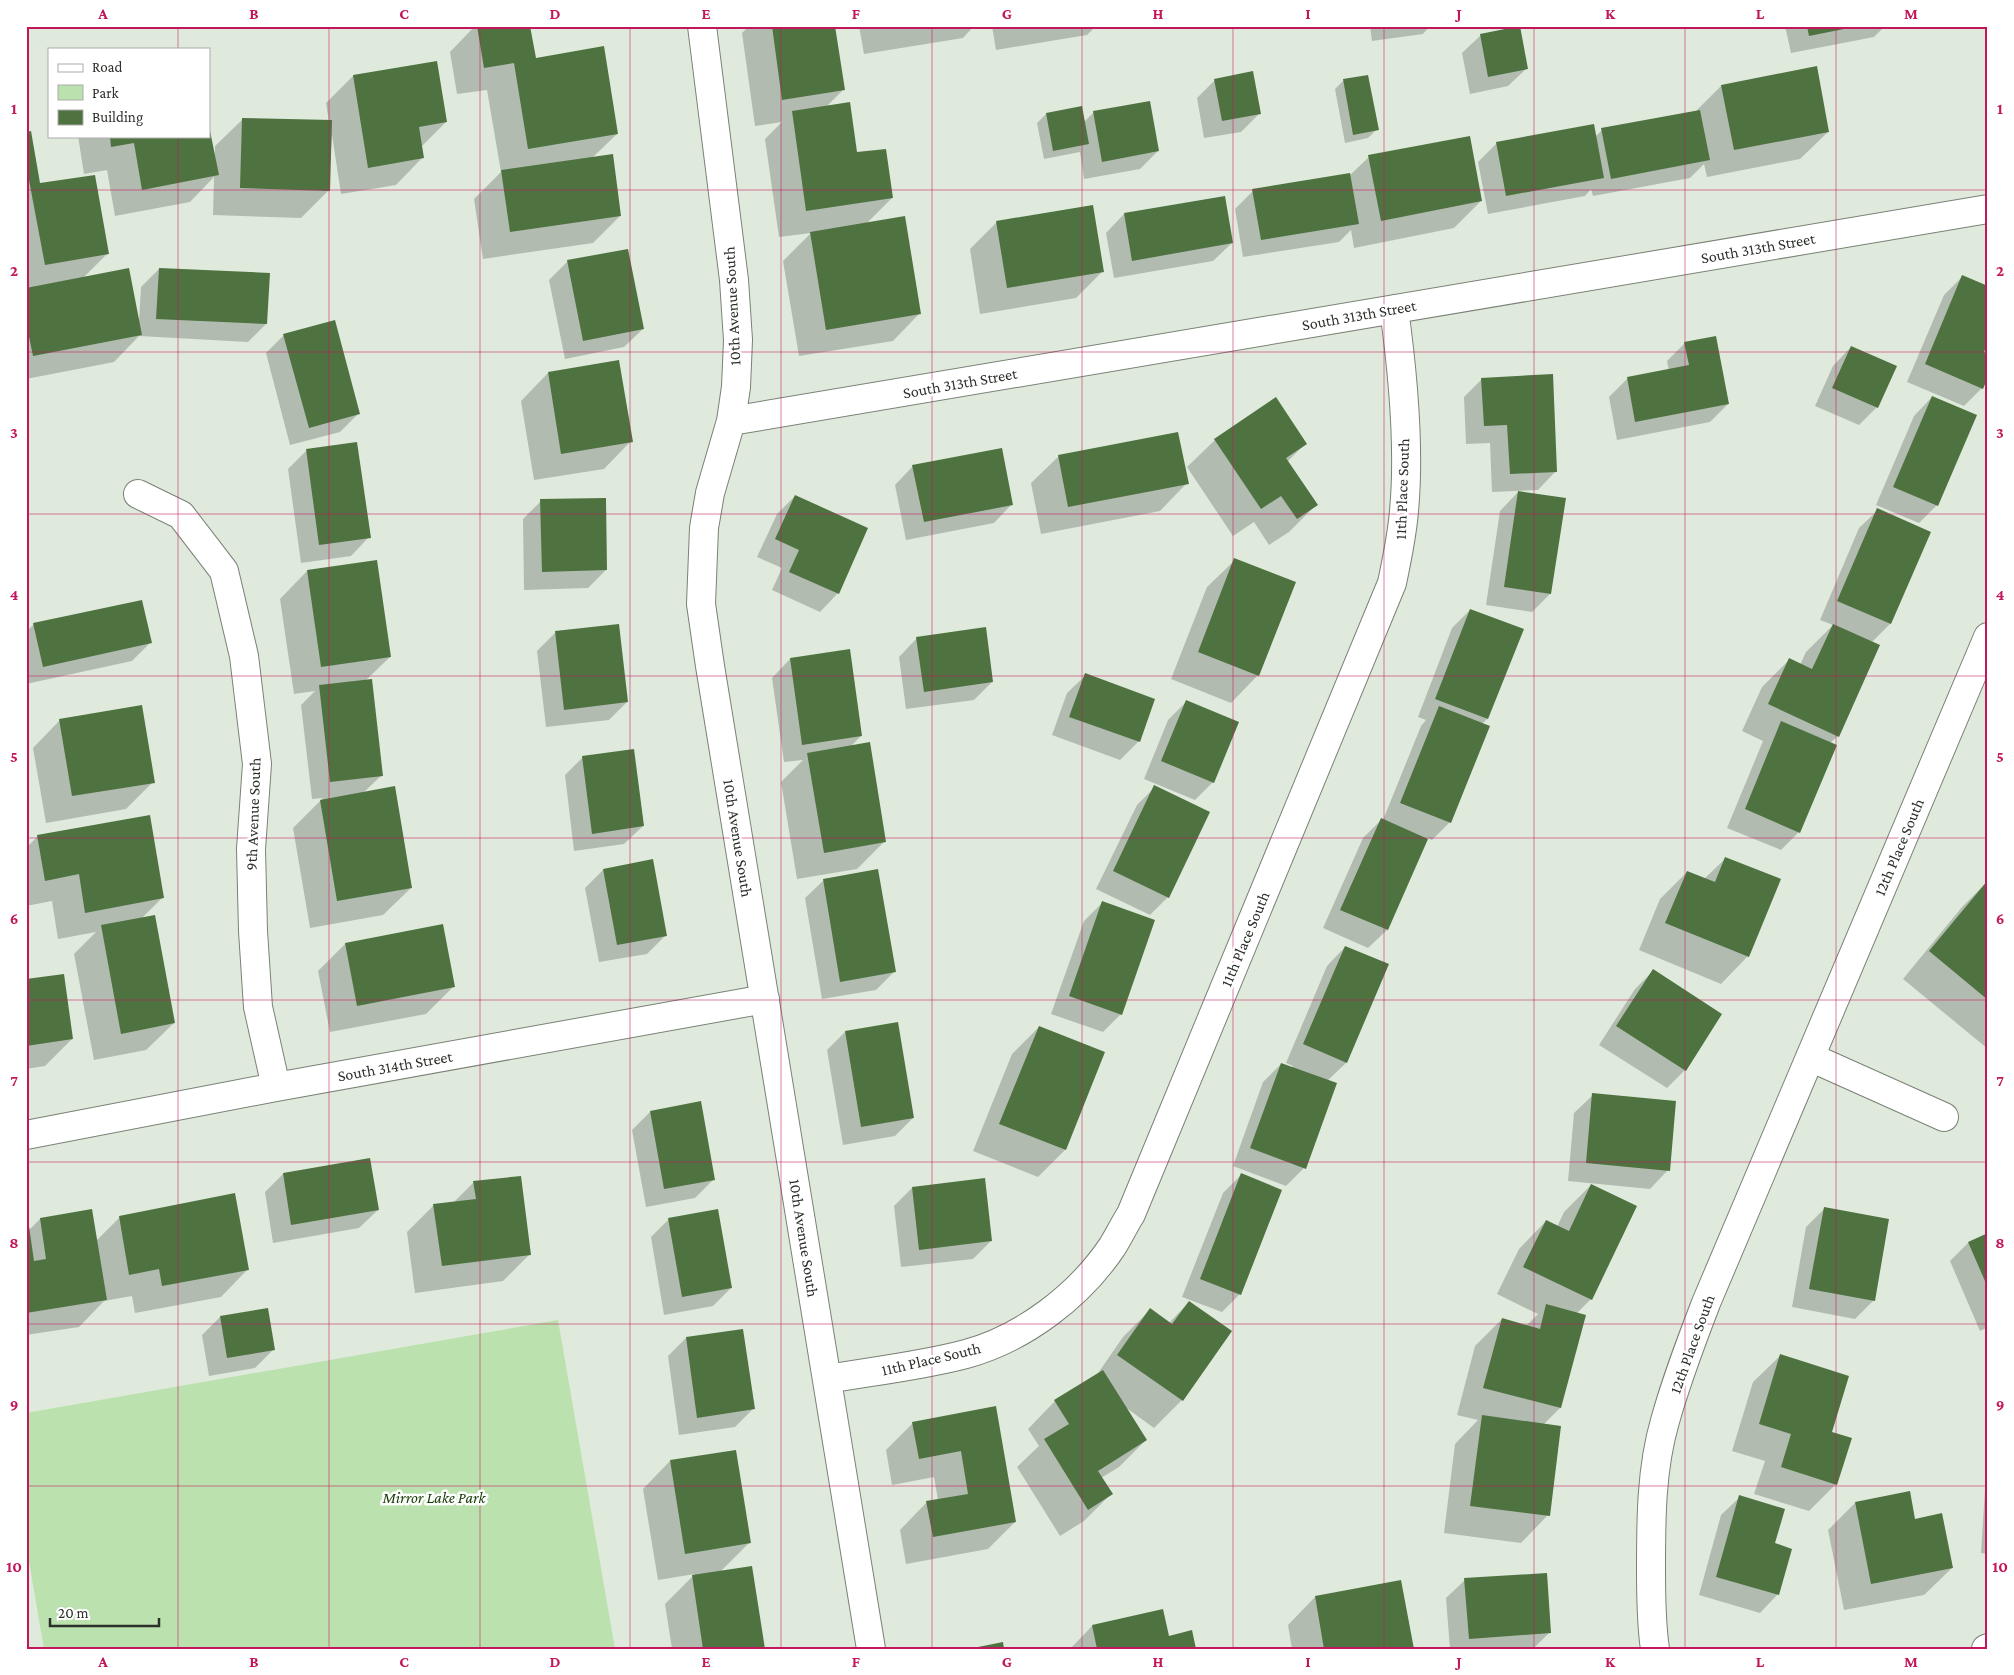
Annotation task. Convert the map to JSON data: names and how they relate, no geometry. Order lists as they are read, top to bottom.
{
  "streets": {
    "street": [
      "South 313th Street",
      "10th Avenue South",
      "11th Place South",
      "9th Avenue South",
      "12th Place South",
      "South 314th Street"
    ]
  },
  "crossings": [
    ["South 313th Street", "10th Avenue South"],
    ["South 313th Street", "11th Place South"],
    ["10th Avenue South", "11th Place South"],
    ["10th Avenue South", "South 314th Street"],
    ["9th Avenue South", "South 314th Street"]
  ],
  "parks": ["Mirror Lake Park"],
  "legend": ["Road", "Park", "Building"],
  "scale_bar": "20 m",
  "grid": {
    "columns": [
      "A",
      "B",
      "C",
      "D",
      "E",
      "F",
      "G",
      "H",
      "I",
      "J",
      "K",
      "L",
      "M"
    ],
    "rows": [
      "1",
      "2",
      "3",
      "4",
      "5",
      "6",
      "7",
      "8",
      "9",
      "10"
    ]
  }
}
